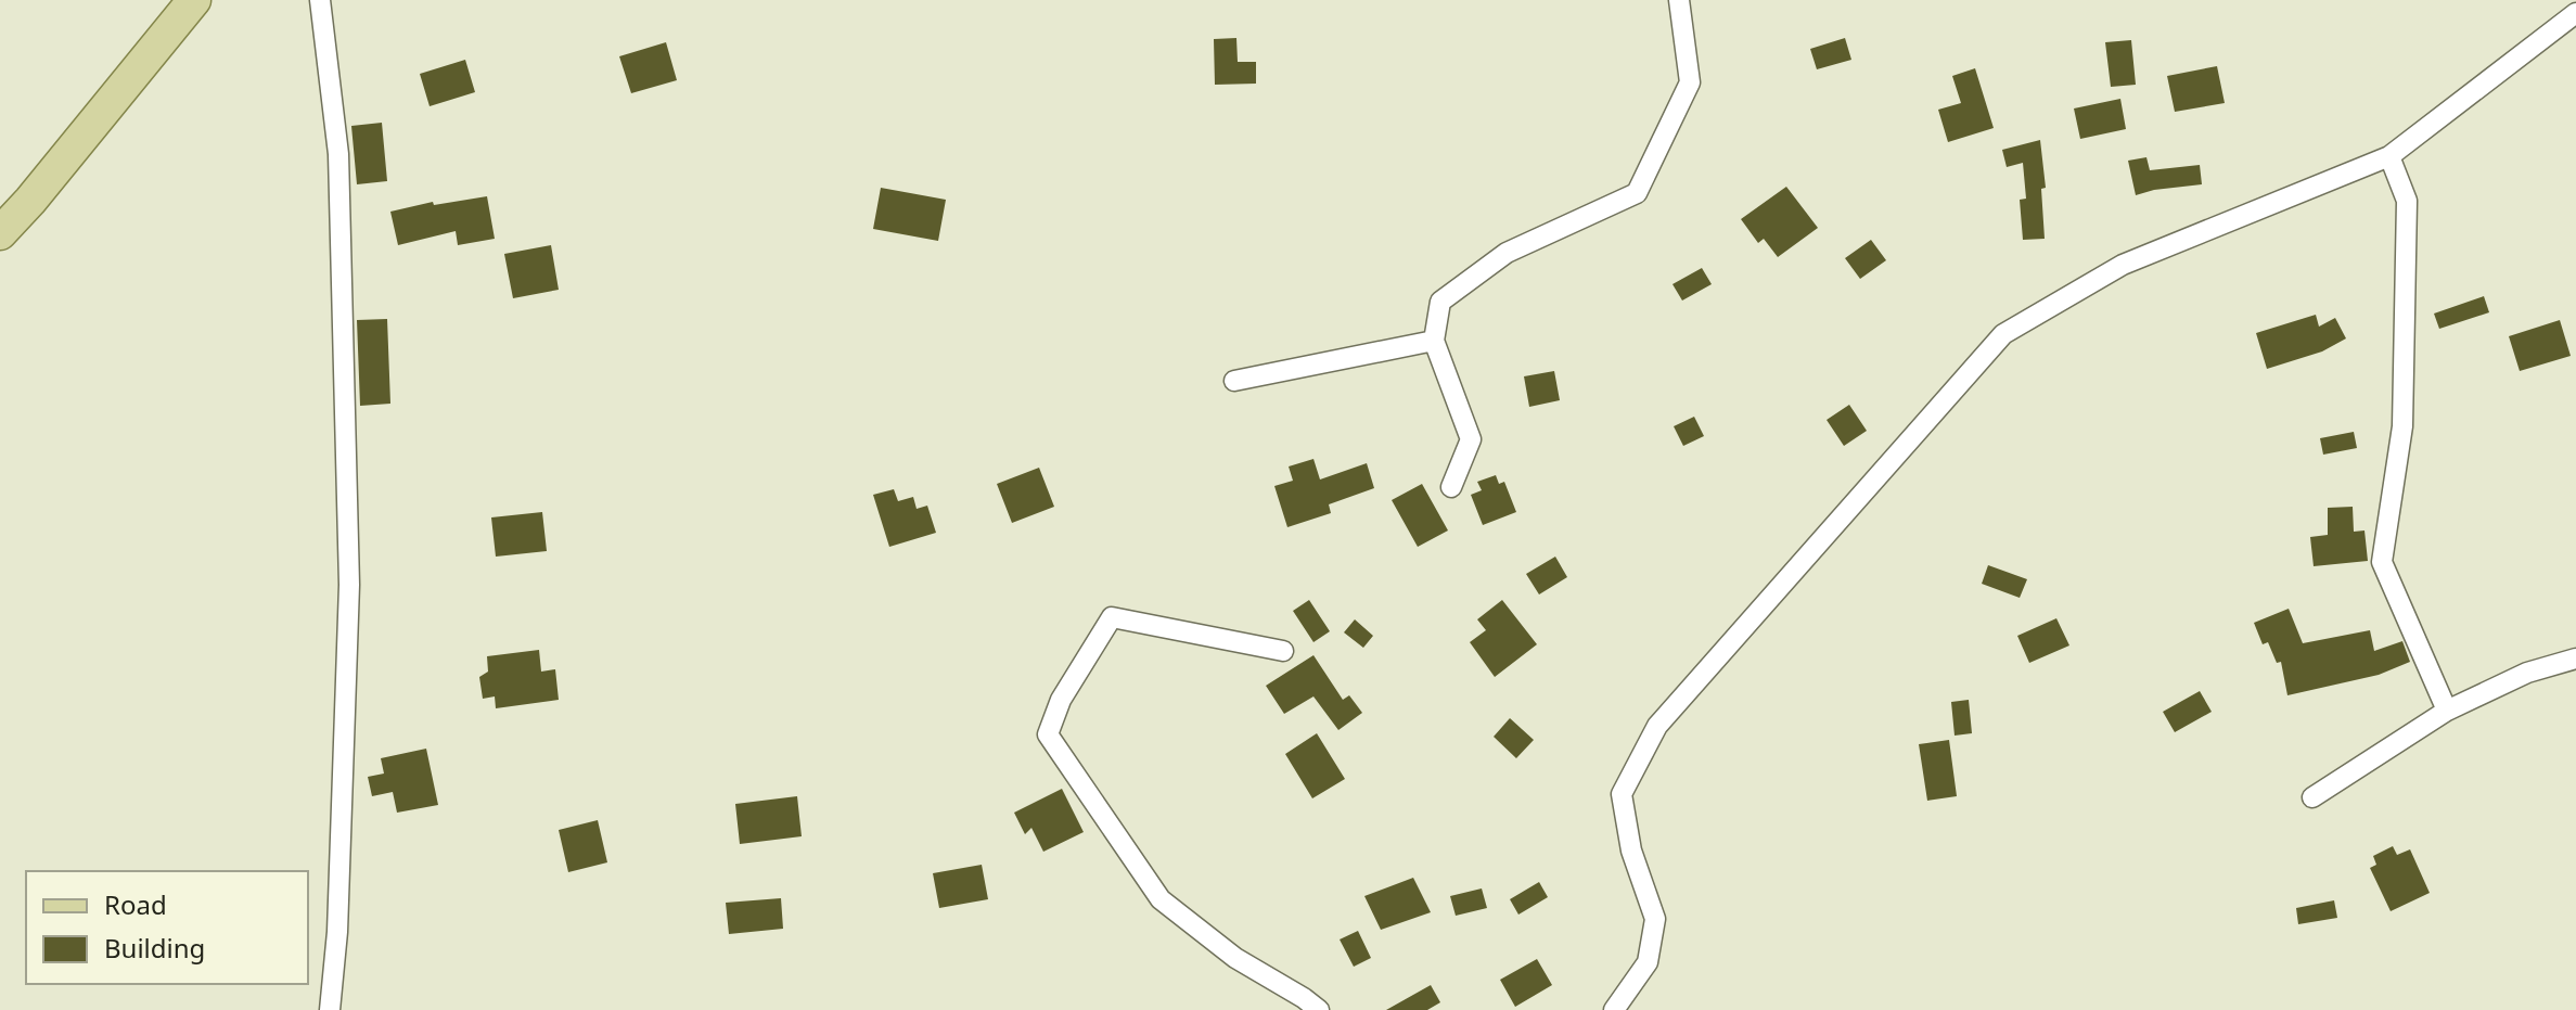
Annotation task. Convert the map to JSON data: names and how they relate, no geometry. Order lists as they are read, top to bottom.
{
  "legend": ["Road", "Building"]
}
